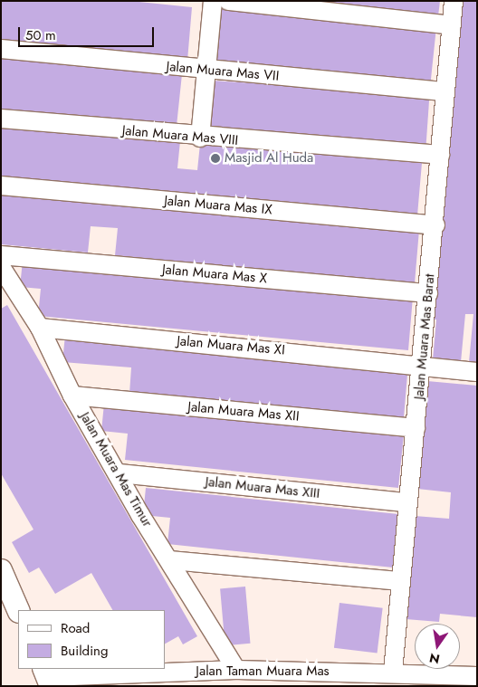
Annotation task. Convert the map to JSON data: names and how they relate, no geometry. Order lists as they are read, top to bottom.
{
  "streets": {
    "street": [
      "Jalan Muara Mas VII",
      "Jalan Muara Mas VIII",
      "Jalan Muara Mas IX",
      "Jalan Muara Mas X",
      "Jalan Muara Mas Barat",
      "Jalan Muara Mas XI",
      "Jalan Muara Mas XII",
      "Jalan Muara Mas Timur",
      "Jalan Muara Mas XIII",
      "Jalan Taman Muara Mas"
    ]
  },
  "crossings": [
    ["Jalan Muara Mas VII", "Jalan Muara Mas Barat"],
    ["Jalan Muara Mas VIII", "Jalan Muara Mas Barat"],
    ["Jalan Muara Mas IX", "Jalan Muara Mas Barat"],
    ["Jalan Muara Mas X", "Jalan Muara Mas Barat"],
    ["Jalan Muara Mas Barat", "Jalan Muara Mas XI"],
    ["Jalan Muara Mas Barat", "Jalan Muara Mas XII"],
    ["Jalan Muara Mas Barat", "Jalan Muara Mas XIII"],
    ["Jalan Muara Mas Barat", "Jalan Taman Muara Mas"],
    ["Jalan Muara Mas XI", "Jalan Muara Mas Timur"],
    ["Jalan Muara Mas XII", "Jalan Muara Mas Timur"],
    ["Jalan Muara Mas Timur", "Jalan Muara Mas XIII"],
    ["Jalan Muara Mas Timur", "Jalan Taman Muara Mas"]
  ],
  "places": ["Masjid Al Huda"],
  "legend": ["Road", "Building"],
  "scale_bar": "50 m",
  "north": "bottom"
}
